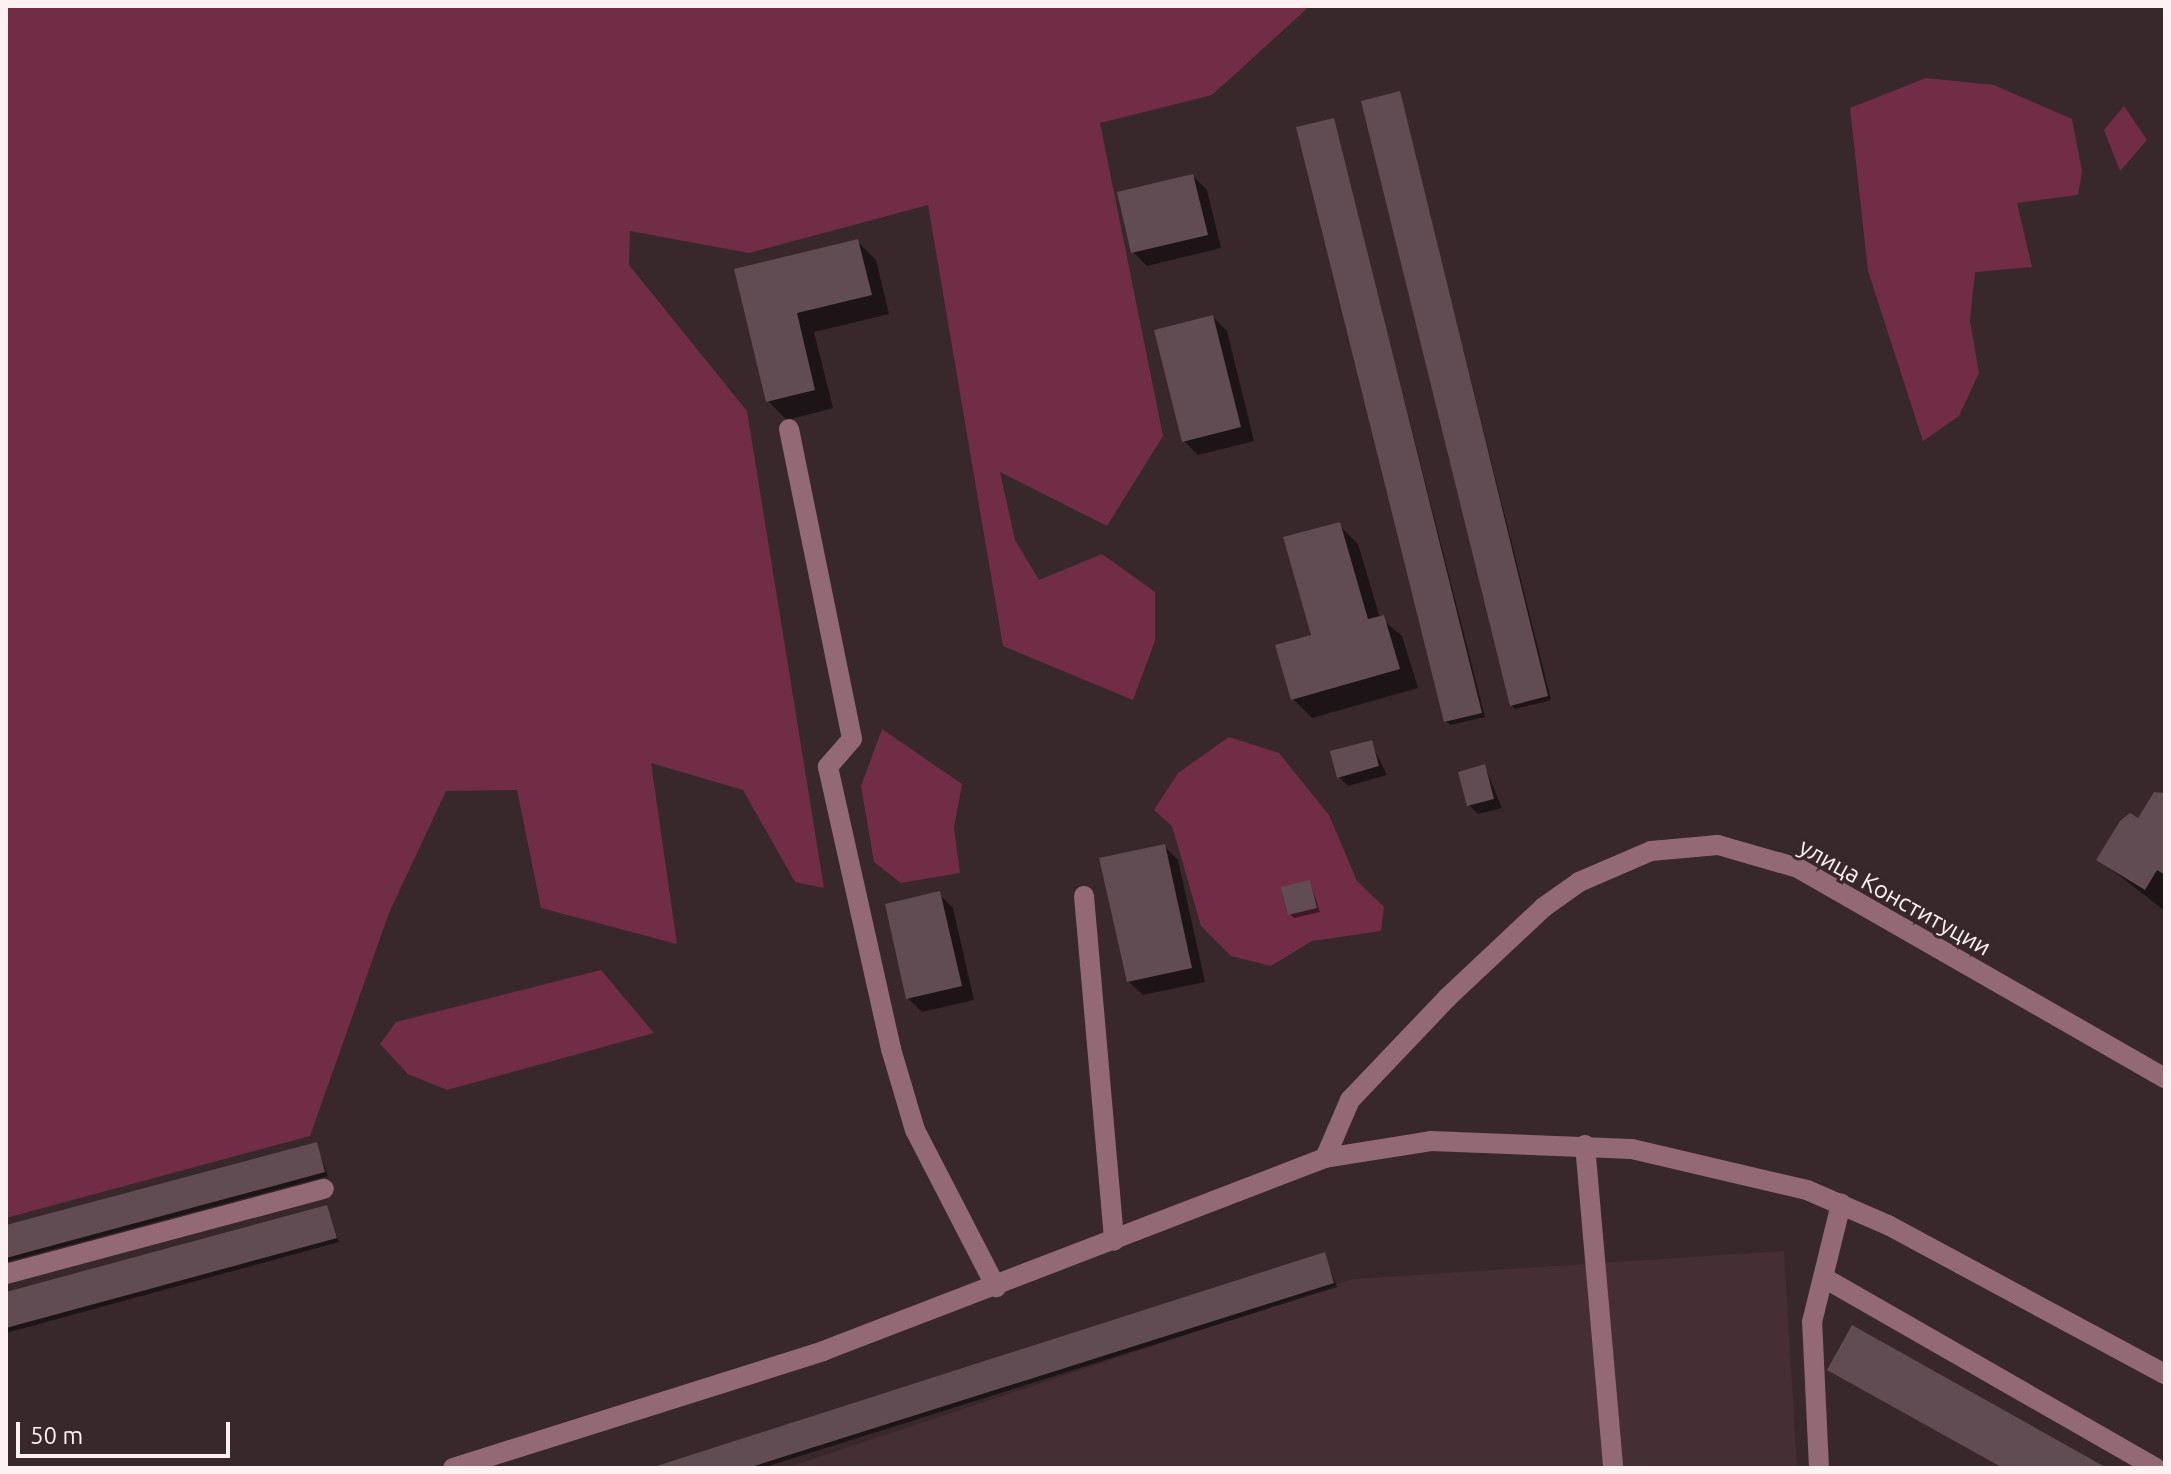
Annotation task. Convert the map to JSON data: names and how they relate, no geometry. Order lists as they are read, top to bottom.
{
  "streets": {
    "street": ["улица Конституции"]
  },
  "scale_bar": "50 m"
}
